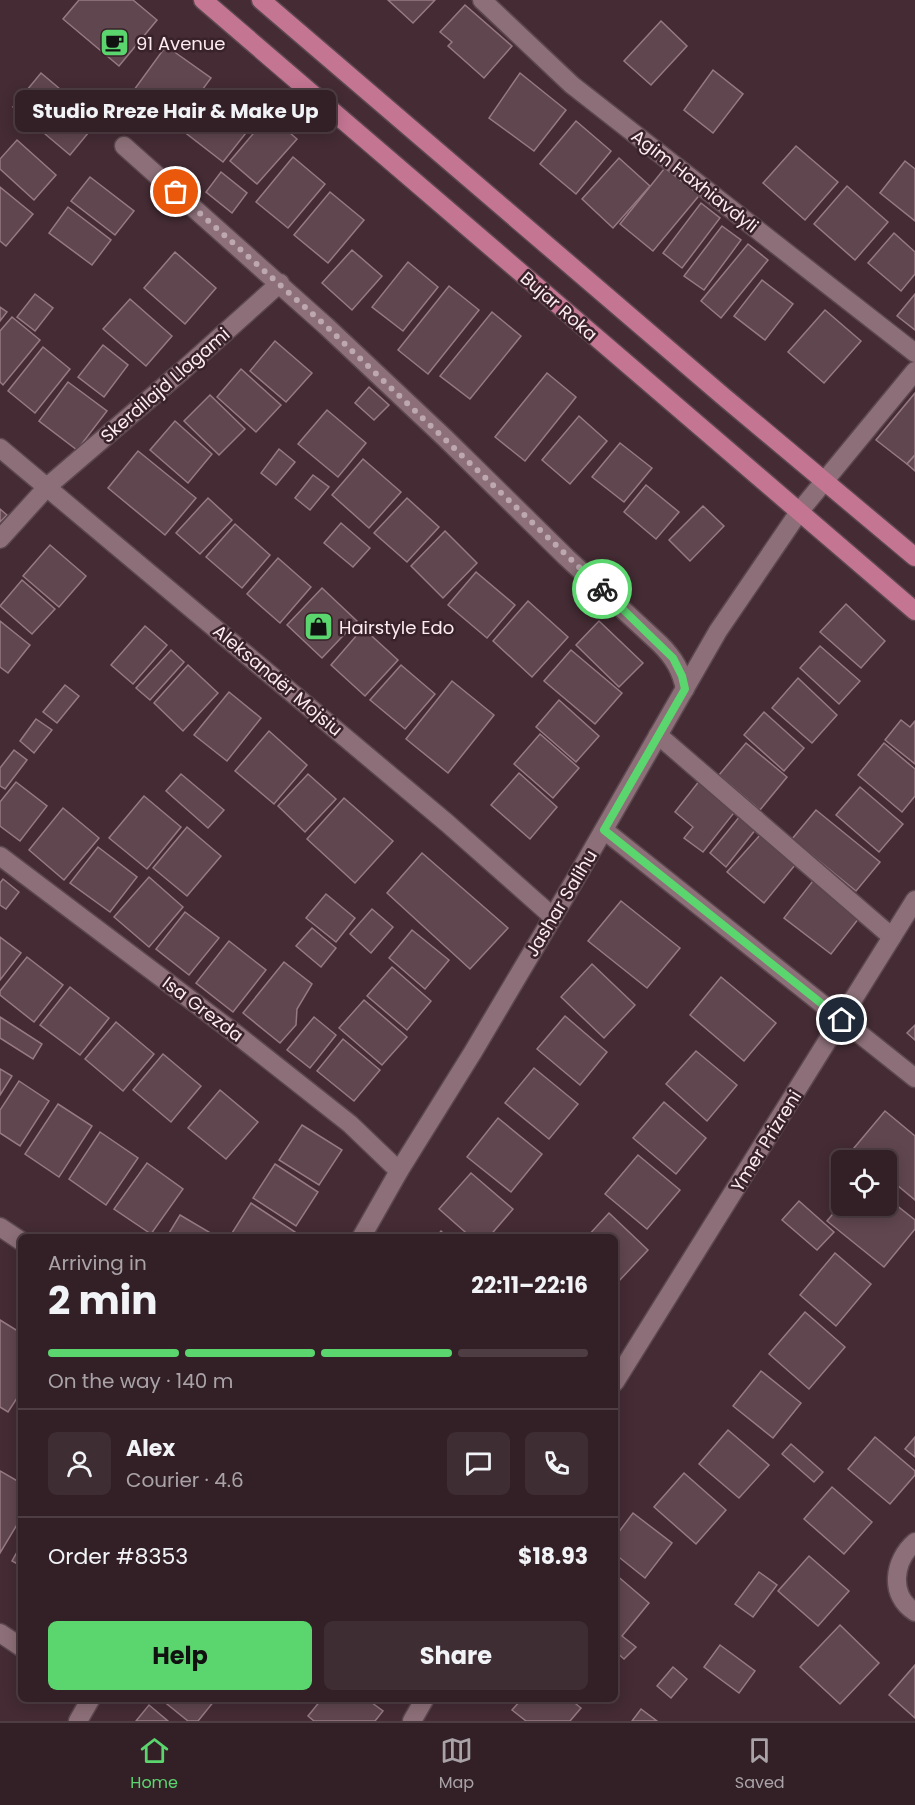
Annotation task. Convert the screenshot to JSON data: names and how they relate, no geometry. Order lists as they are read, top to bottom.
{
  "streets": {
    "main road": ["Bujar Roka"],
    "street": [
      "Agim Haxhiavdyli",
      "Skerdilajd Llagami",
      "Aleksandër Mojsiu",
      "Jashar Salihu",
      "Isa Grezda",
      "Ymer Prizreni"
    ]
  },
  "crossings": [
    ["Bujar Roka", "Jashar Salihu"],
    ["Skerdilajd Llagami", "Aleksandër Mojsiu"],
    ["Aleksandër Mojsiu", "Jashar Salihu"],
    ["Jashar Salihu", "Isa Grezda"]
  ],
  "places": {
    "cafe": ["91 Avenue"],
    "other": ["Studio Rreze Hair & Make Up"],
    "shop": ["Hairstyle Edo"]
  },
  "page": {
    "bubble": "Studio Rreze Hair & Make Up",
    "heading": ["2 min", "Arriving in", "22:11–22:16"],
    "panel": [
      "Alex",
      "Courier · 4.6",
      "Order #8353",
      "$18.93"
    ],
    "bar": "On the way · 140 m",
    "buttons": ["Help", "Share"],
    "tabs": ["Home", "Map", "Saved"]
  }
}
